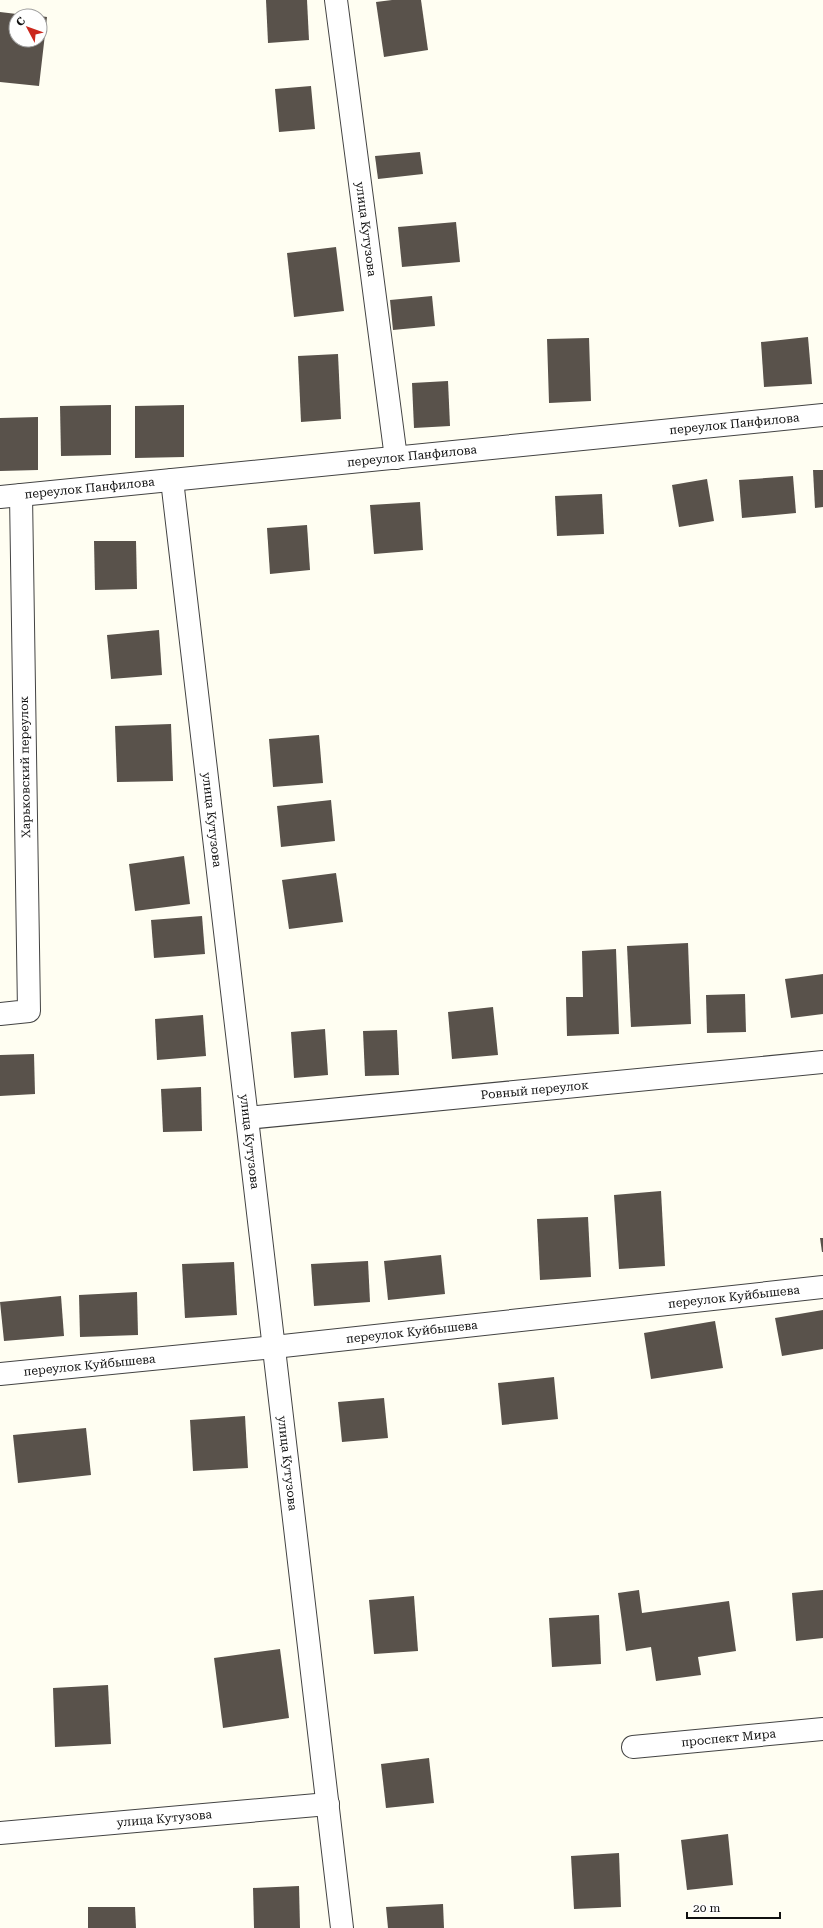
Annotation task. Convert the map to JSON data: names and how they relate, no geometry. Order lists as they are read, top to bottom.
{
  "streets": {
    "street": [
      "улица Кутузова",
      "переулок Панфилова",
      "Харьковский переулок",
      "Ровный переулок",
      "переулок Куйбышева",
      "проспект Мира"
    ]
  },
  "crossings": [
    ["улица Кутузова", "переулок Панфилова"],
    ["улица Кутузова", "Ровный переулок"],
    ["улица Кутузова", "переулок Куйбышева"],
    ["переулок Панфилова", "Харьковский переулок"]
  ],
  "scale_bar": "20 m",
  "north": "top left"
}
